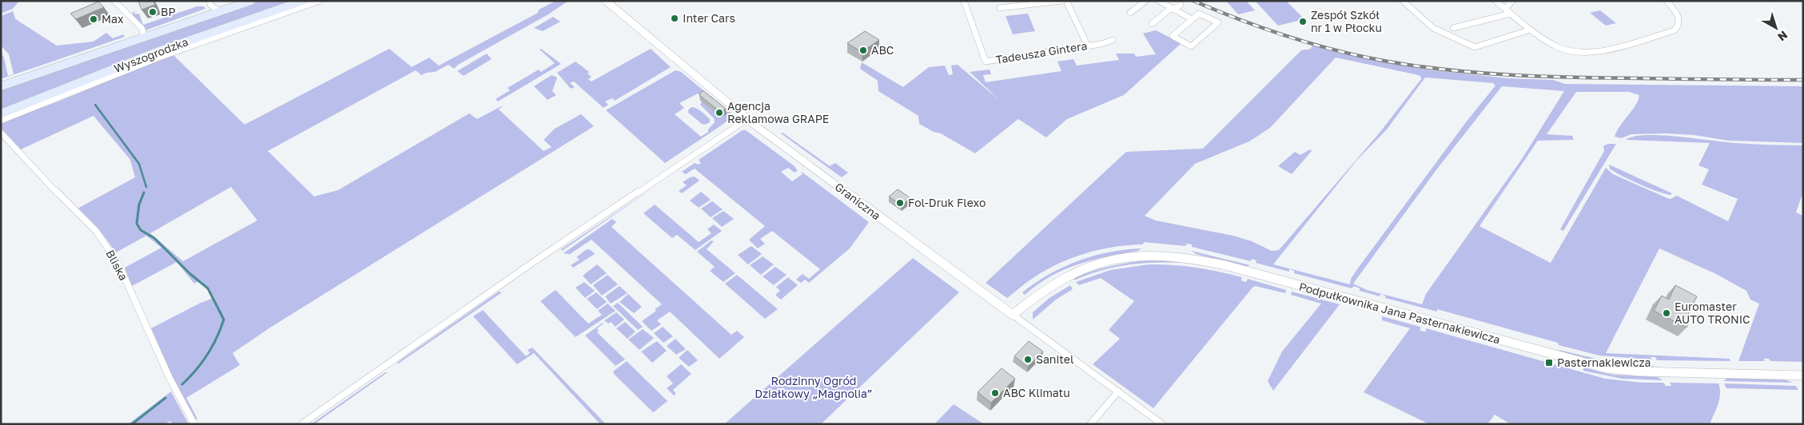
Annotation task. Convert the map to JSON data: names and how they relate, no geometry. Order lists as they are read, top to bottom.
{
  "streets": {
    "main road": ["Wyszogrodzka"],
    "street": [
      "Tadeusza Gintera",
      "Graniczna",
      "Bliska",
      "Podpułkownika Jana Pasternakiewicza"
    ]
  },
  "crossings": [
    ["Graniczna", "Podpułkownika Jana Pasternakiewicza"]
  ],
  "parks": ["Rodzinny Ogród Działkowy „Magnolia”"],
  "places": {
    "other": [
      "BP",
      "Inter Cars",
      "Max",
      "Zespół Szkół nr 1 w Płocku",
      "ABC",
      "Agencja Reklamowa GRAPE",
      "Fol-Druk Flexo",
      "Euromaster AUTO TRONIC",
      "Sanitel",
      "ABC Klimatu"
    ],
    "transit": ["Pasternakiewicza"]
  },
  "north": "bottom right"
}
